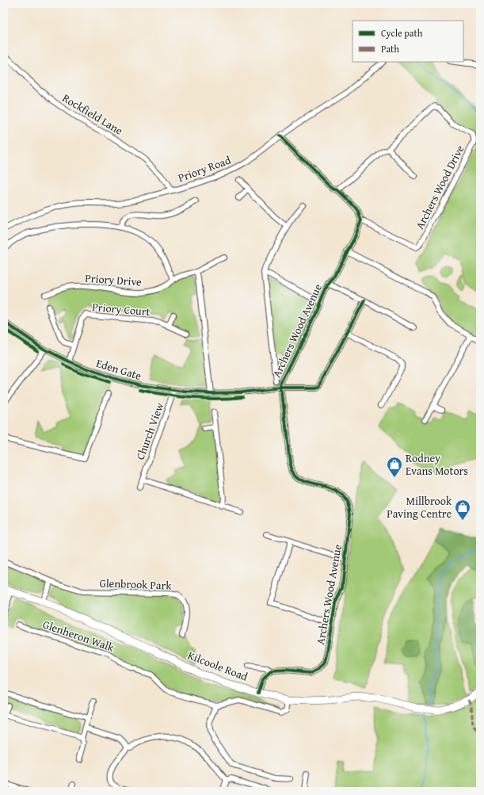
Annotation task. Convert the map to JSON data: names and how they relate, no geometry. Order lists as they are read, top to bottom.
{
  "streets": {
    "main road": ["Kilcoole Road"],
    "street": [
      "Rockfield Lane",
      "Priory Road",
      "Archers Wood Drive",
      "Priory Drive",
      "Priory Court",
      "Archers Wood Avenue",
      "Eden Gate",
      "Church View",
      "Glenbrook Park",
      "Glenheron Walk"
    ]
  },
  "crossings": [
    ["Rockfield Lane", "Priory Road"],
    ["Archers Wood Drive", "Archers Wood Avenue"],
    ["Priory Court", "Eden Gate"],
    ["Archers Wood Avenue", "Eden Gate"],
    ["Eden Gate", "Church View"],
    ["Glenheron Walk", "Kilcoole Road"]
  ],
  "places": {
    "shop": ["Rodney Evans Motors", "Millbrook Paving Centre"]
  },
  "legend": ["Cycle path", "Path"]
}
